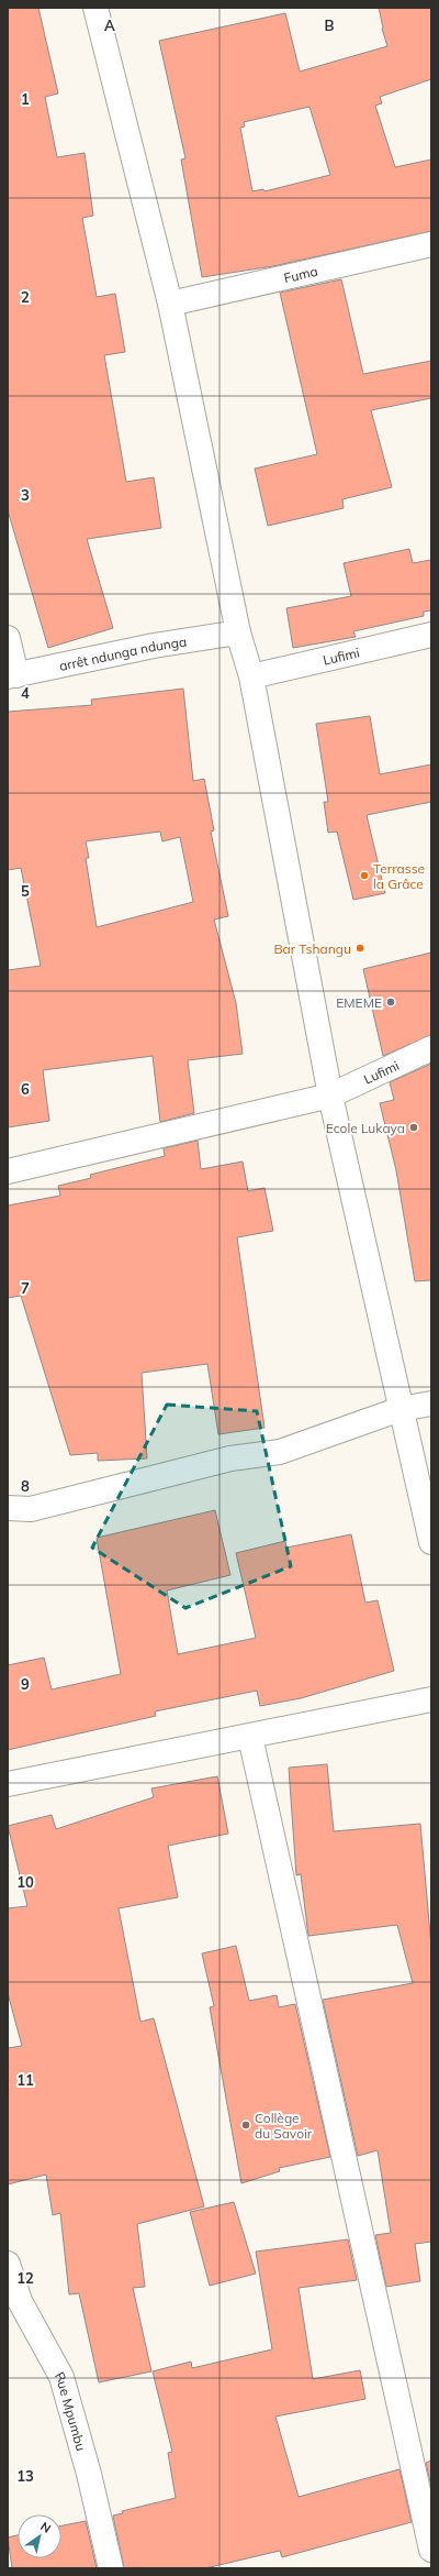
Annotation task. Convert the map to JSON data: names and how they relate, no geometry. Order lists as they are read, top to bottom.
{
  "streets": {
    "street": [
      "Fuma",
      "arrêt ndunga ndunga",
      "Lufimi",
      "Rue Mpumbu"
    ]
  },
  "places": [
    "Terrasse la Grâce",
    "Bar Tshangu",
    "EMEME",
    "Ecole Lukaya",
    "Collège du Savoir"
  ],
  "north": "top right",
  "grid": {
    "columns": ["A", "B"],
    "rows": [
      "1",
      "2",
      "3",
      "4",
      "5",
      "6",
      "7",
      "8",
      "9",
      "10",
      "11",
      "12",
      "13"
    ]
  }
}
